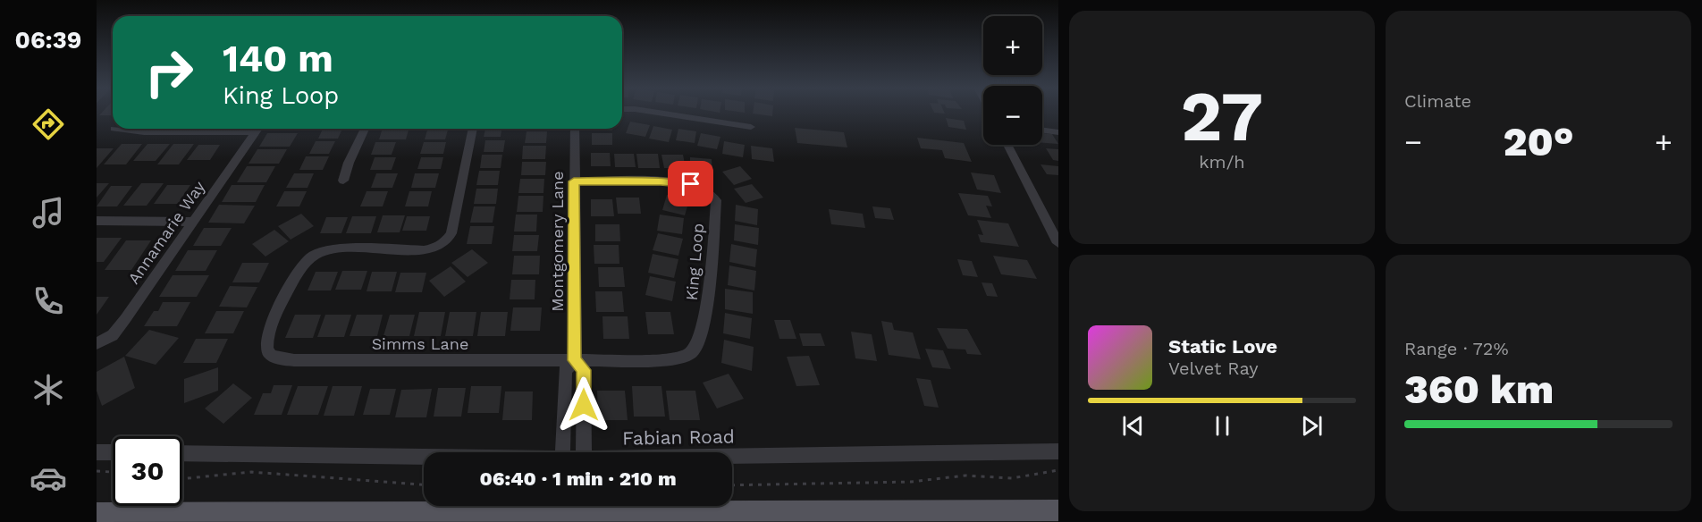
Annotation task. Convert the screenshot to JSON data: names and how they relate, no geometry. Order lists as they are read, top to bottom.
{
  "streets": {
    "street": [
      "Annamarie Way",
      "Montgomery Lane",
      "King Loop",
      "Simms Lane",
      "Fabian Road"
    ]
  },
  "crossings": [
    ["Montgomery Lane", "King Loop"],
    ["Montgomery Lane", "Simms Lane"],
    ["King Loop", "Simms Lane"]
  ],
  "page": {
    "tabs": "06:39",
    "tile": [
      ["27", "km/h"],
      "Climate",
      ["Range · 72%", "360 km"]
    ],
    "map_buttons": ["+", "−"],
    "turn": ["140 m", "King Loop"],
    "heat": ["−", "20°", "+"],
    "song": ["Static Love", "Velvet Ray"],
    "limit": "30",
    "trip": "06:40 · 1 min · 210 m"
  }
}
